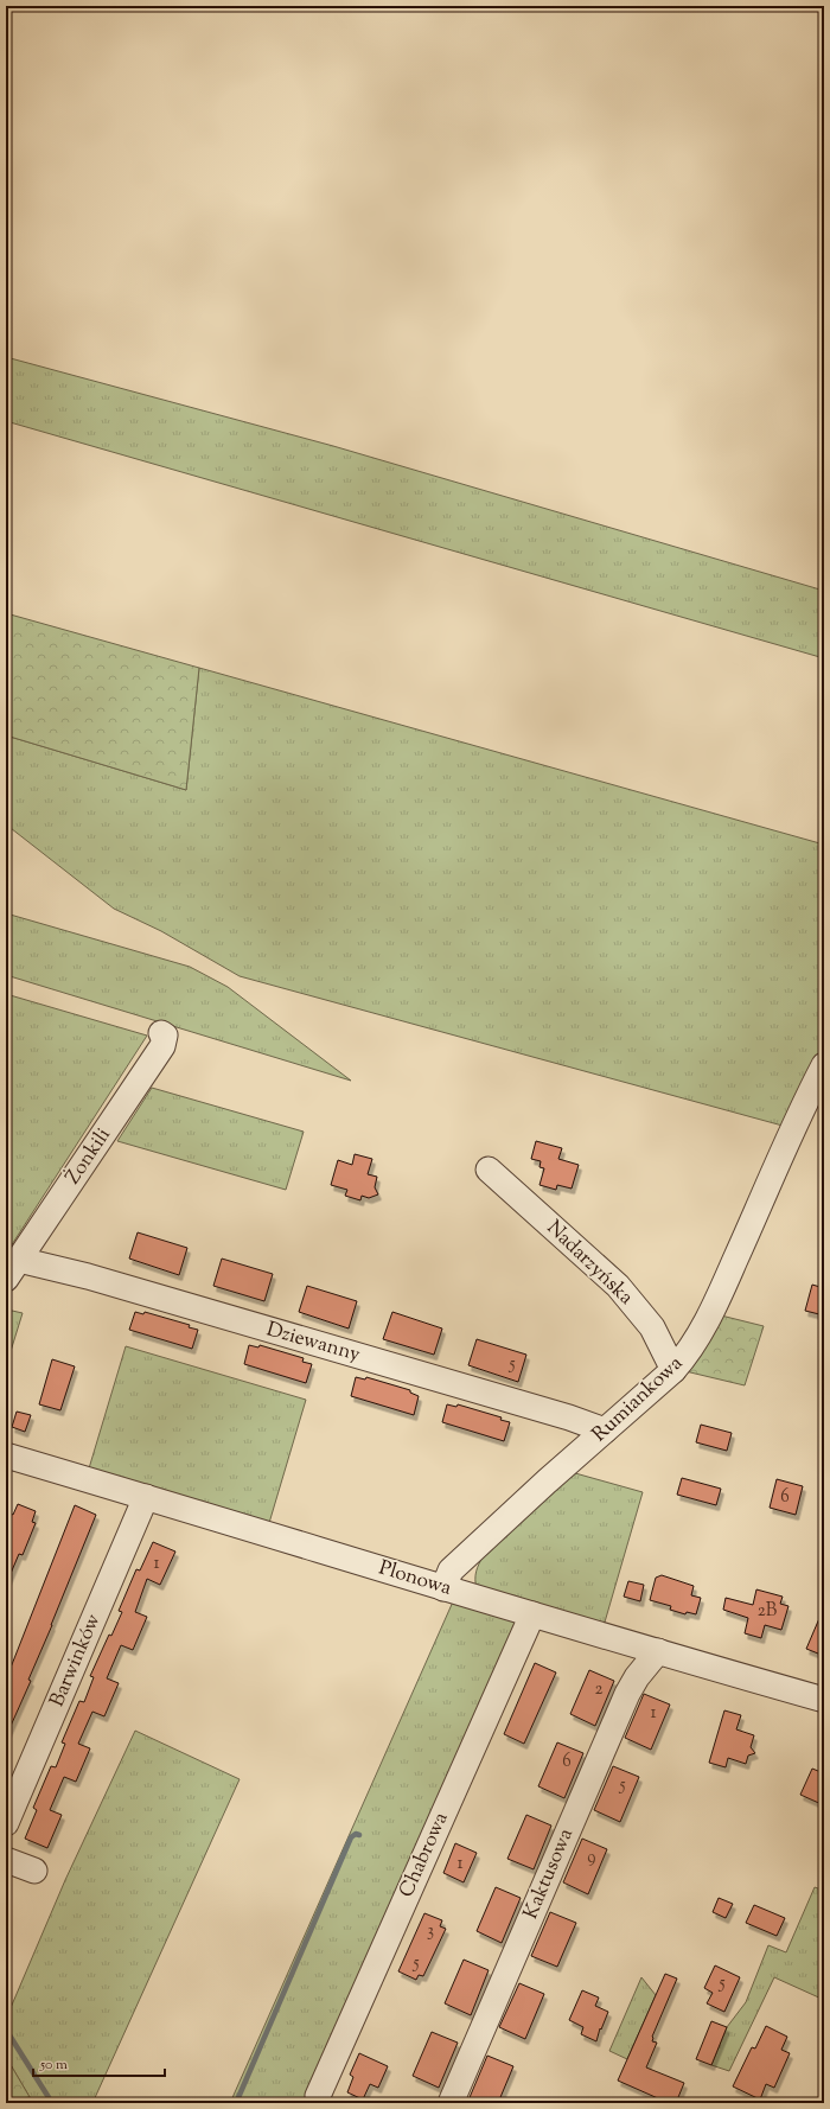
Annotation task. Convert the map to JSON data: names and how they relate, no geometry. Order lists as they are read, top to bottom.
{
  "streets": {
    "street": [
      "Żonkili",
      "Nadarzyńska",
      "Dziewanny",
      "Rumiankowa",
      "Plonowa",
      "Barwinków",
      "Chabrowa",
      "Kaktusowa"
    ]
  },
  "crossings": [
    ["Żonkili", "Dziewanny"],
    ["Nadarzyńska", "Rumiankowa"],
    ["Dziewanny", "Rumiankowa"],
    ["Rumiankowa", "Plonowa"],
    ["Plonowa", "Barwinków"],
    ["Plonowa", "Chabrowa"],
    ["Plonowa", "Kaktusowa"]
  ],
  "house_numbers": [
    "5",
    "6",
    "1",
    "2B",
    "2",
    "1",
    "6",
    "5",
    "9",
    "1",
    "3",
    "5",
    "5"
  ],
  "scale_bar": "50 m"
}
